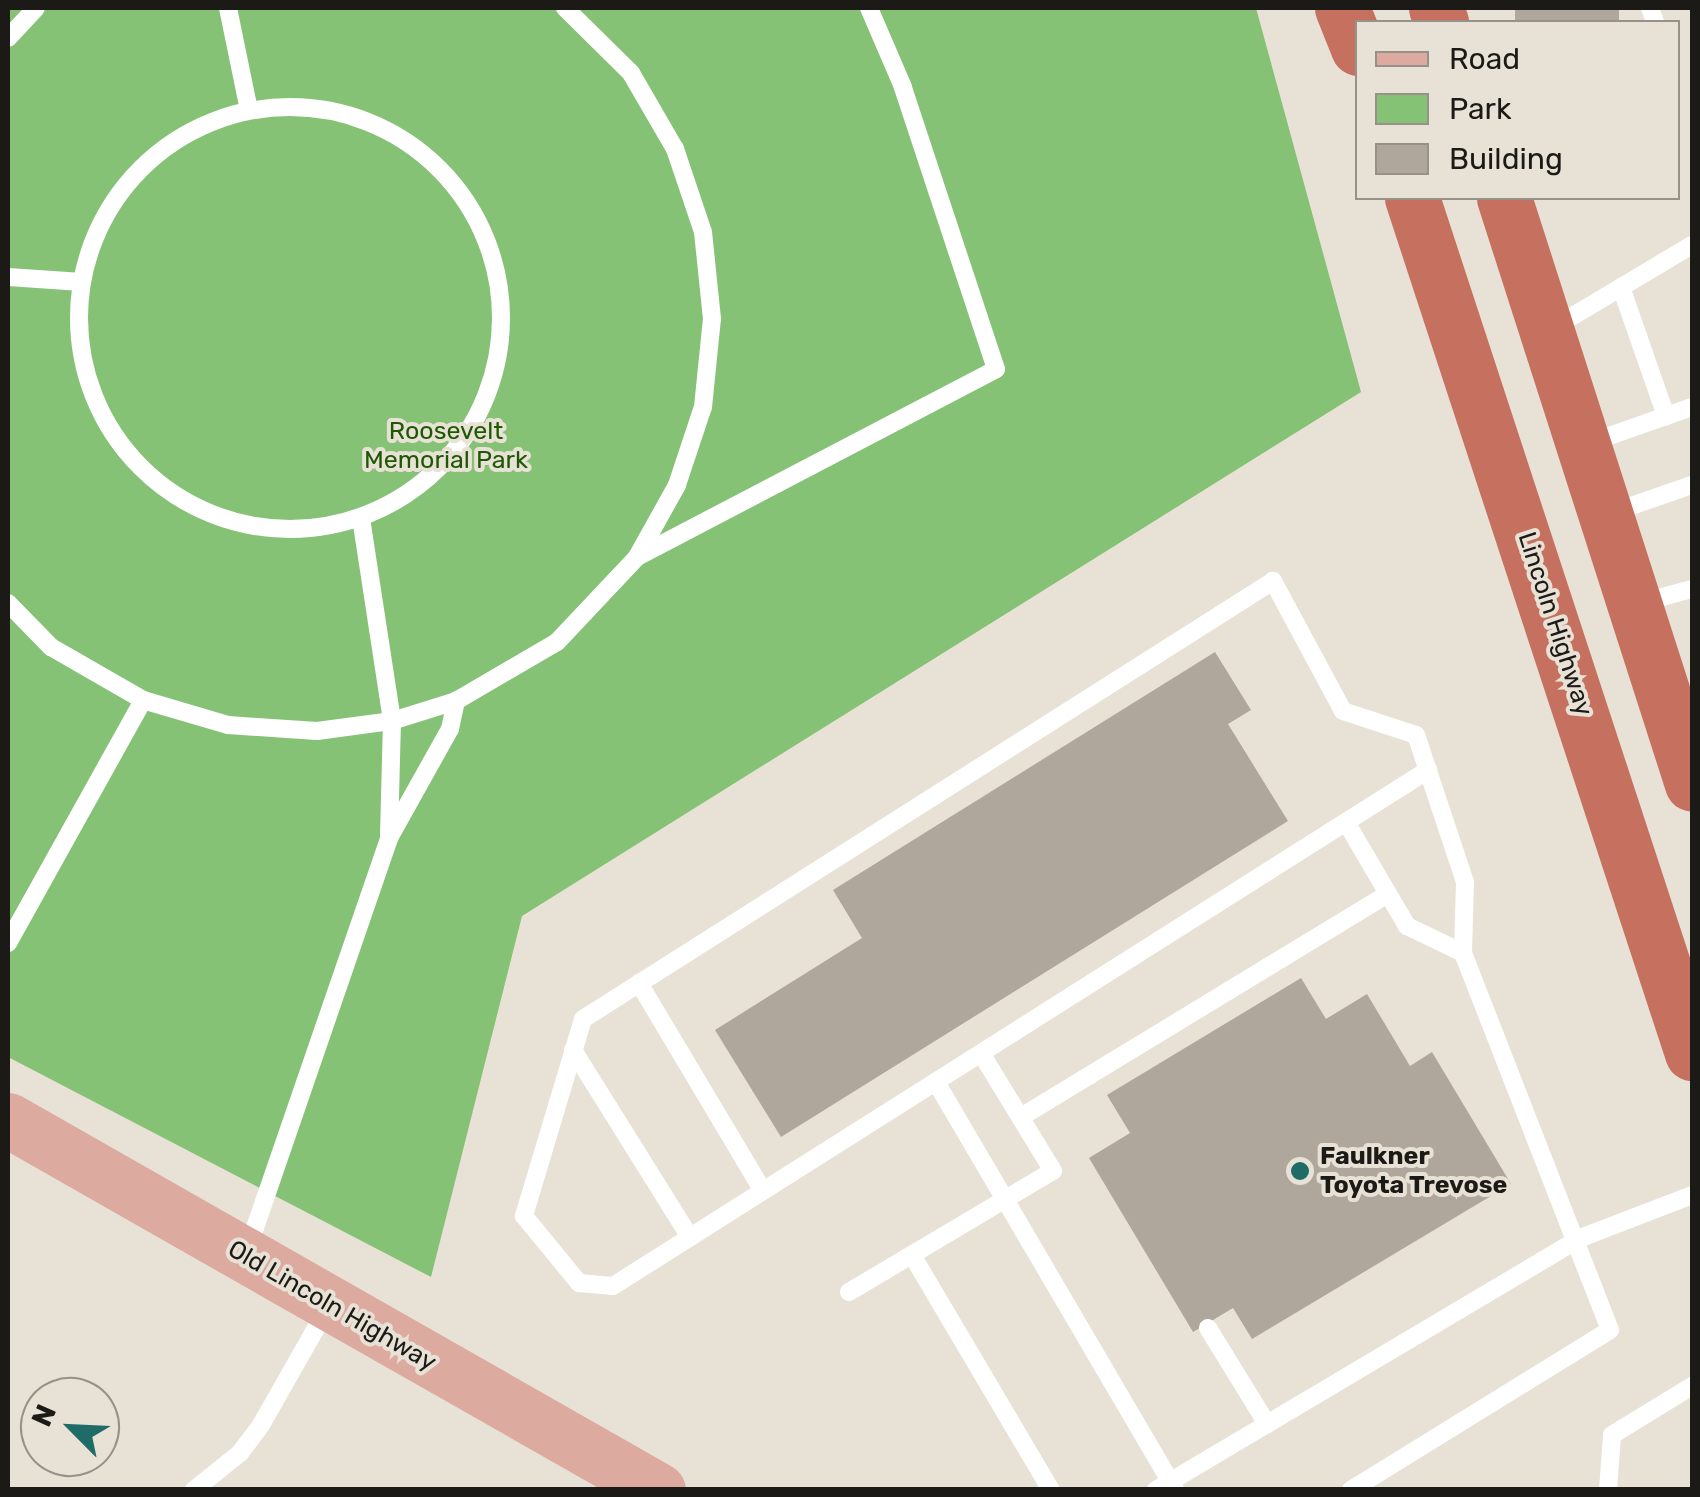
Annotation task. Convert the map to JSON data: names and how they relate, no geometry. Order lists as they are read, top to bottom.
{
  "streets": {
    "highway": ["Lincoln Highway"],
    "main road": ["Old Lincoln Highway"]
  },
  "parks": ["Roosevelt Memorial Park"],
  "places": ["Faulkner Toyota Trevose"],
  "legend": ["Road", "Park", "Building"],
  "north": "top left"
}
